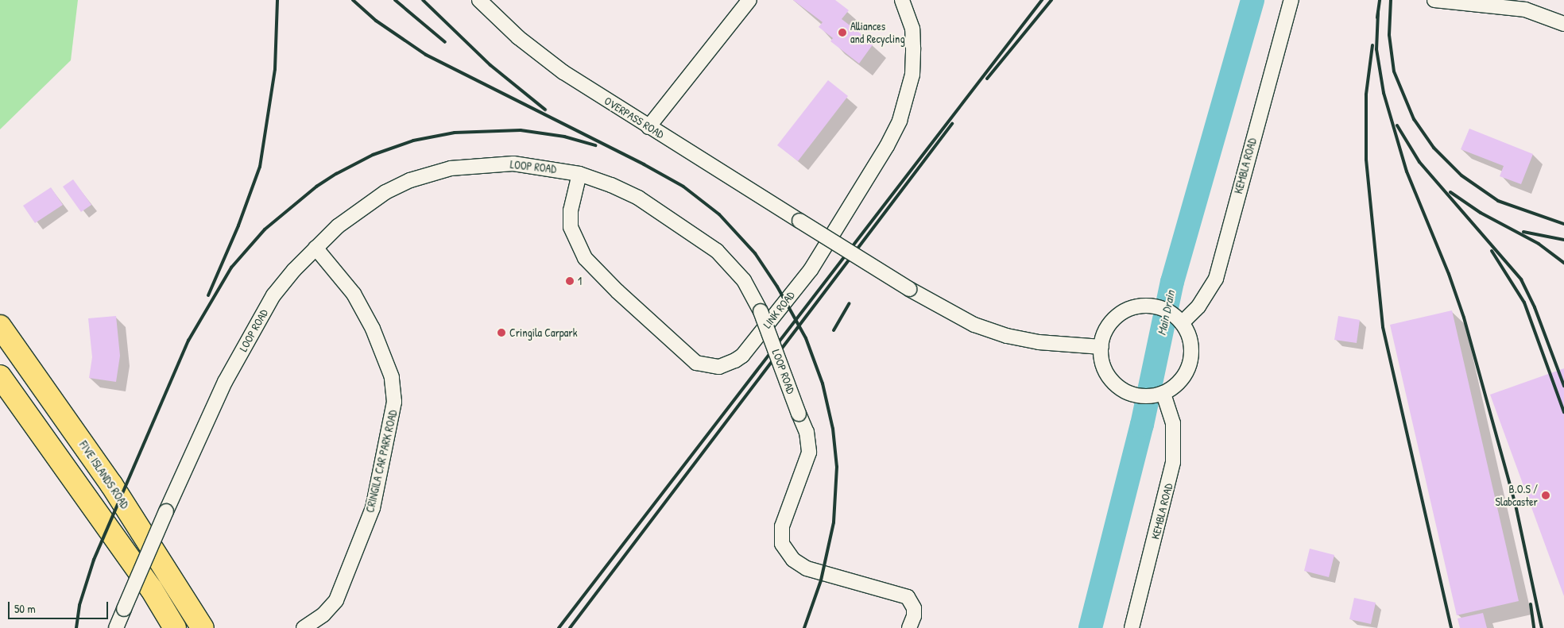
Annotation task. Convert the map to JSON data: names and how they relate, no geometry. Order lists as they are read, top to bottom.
{
  "streets": {
    "main road": ["FIVE ISLANDS ROAD"],
    "street": [
      "OVERPASS ROAD",
      "KEMBLA ROAD",
      "LOOP ROAD",
      "LINK ROAD",
      "CRINGILA CAR PARK ROAD"
    ]
  },
  "crossings": [
    ["OVERPASS ROAD", "KEMBLA ROAD"],
    ["LOOP ROAD", "LINK ROAD"],
    ["LOOP ROAD", "CRINGILA CAR PARK ROAD"]
  ],
  "water": ["Main Drain"],
  "places": [
    "Alliances and Recycling",
    "1",
    "Cringila Carpark",
    "B.O.S / Slabcaster"
  ],
  "scale_bar": "50 m"
}
